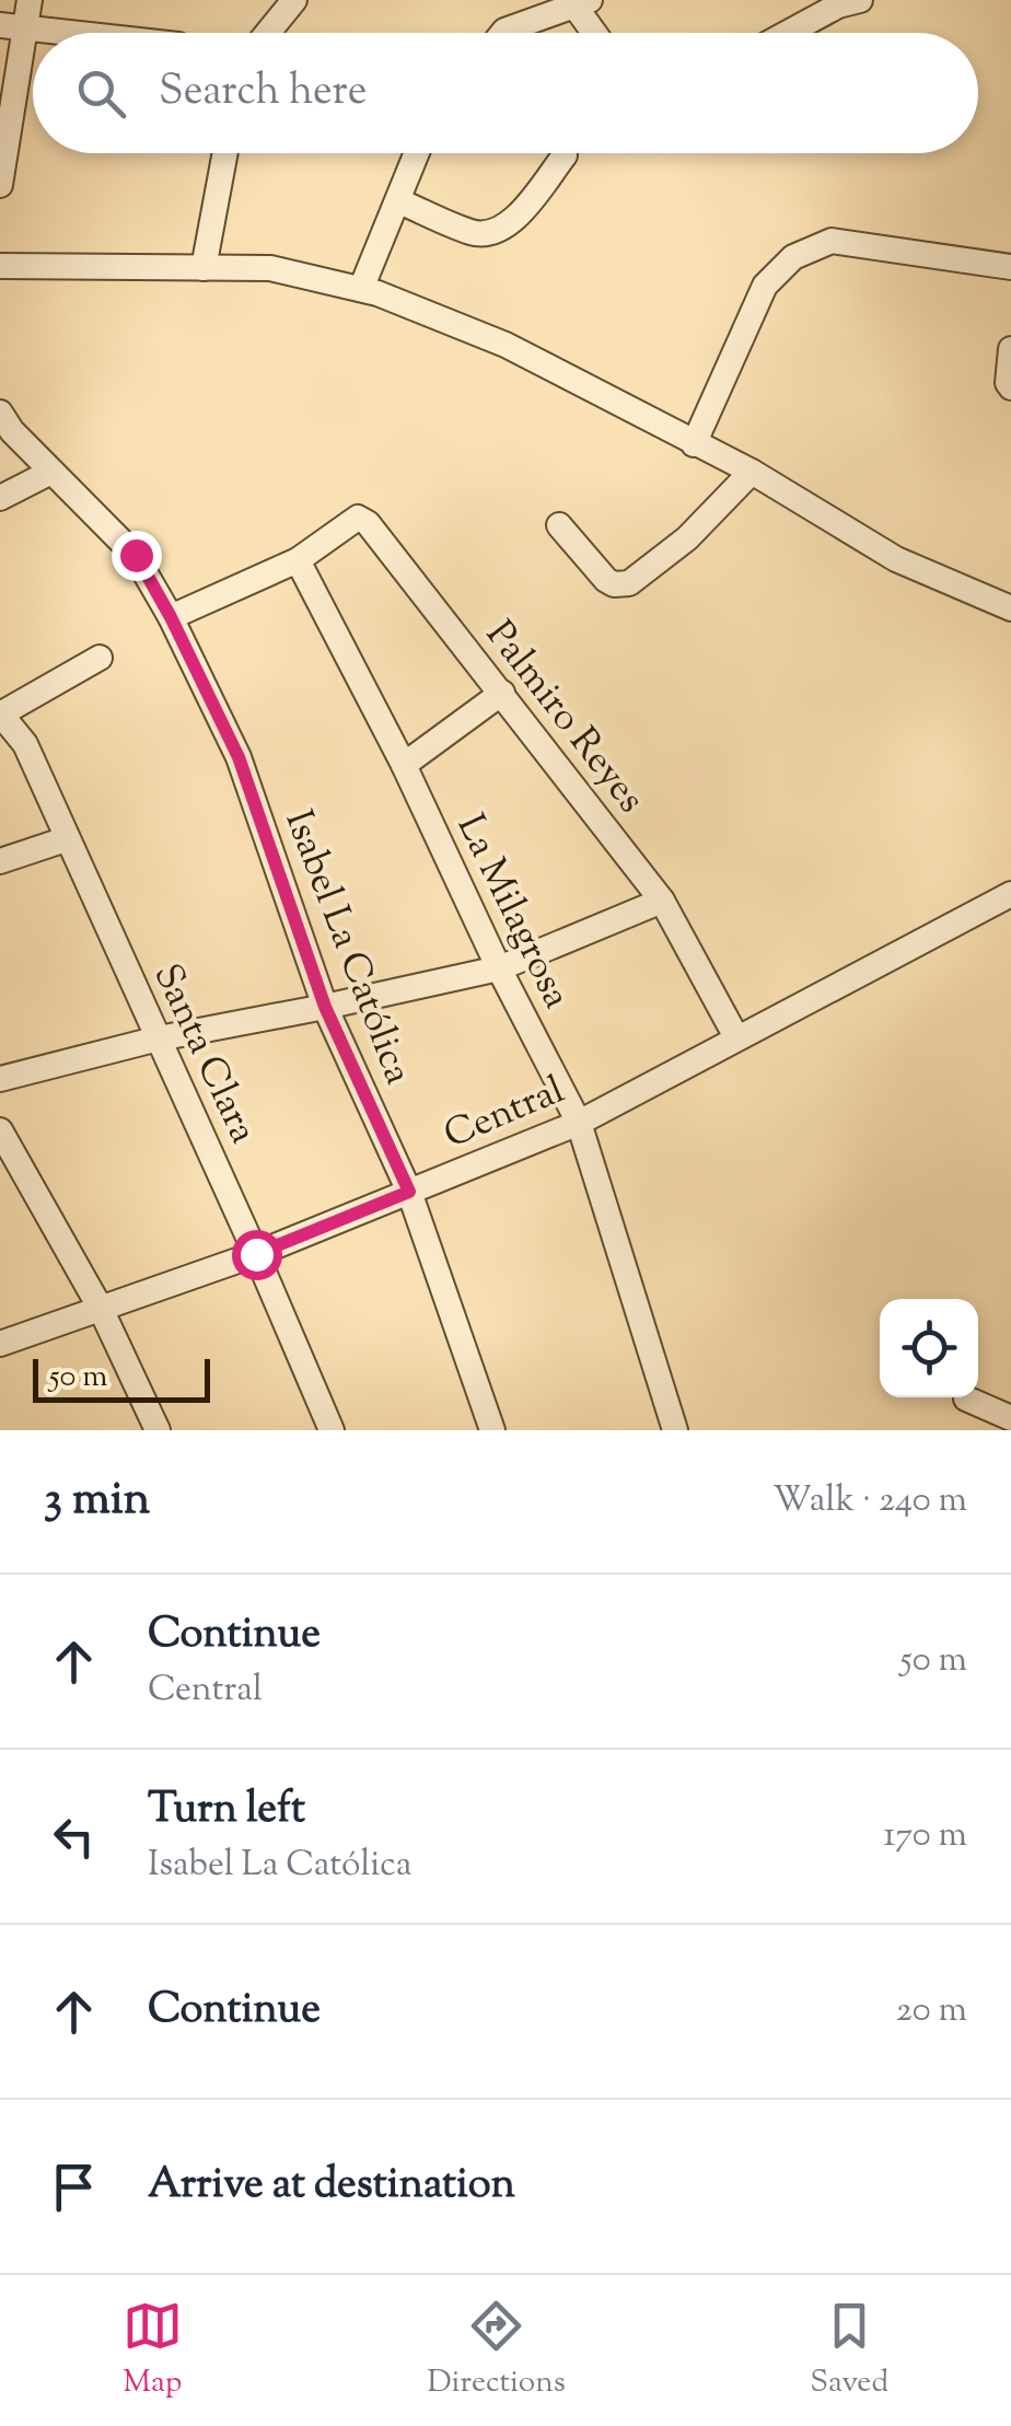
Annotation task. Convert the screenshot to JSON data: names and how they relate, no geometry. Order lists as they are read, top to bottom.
{
  "streets": {
    "street": [
      "Palmiro Reyes",
      "La Milagrosa",
      "Isabel La Católica",
      "Santa Clara",
      "Central"
    ]
  },
  "crossings": [
    ["Palmiro Reyes", "La Milagrosa"],
    ["Palmiro Reyes", "Central"],
    ["La Milagrosa", "Central"],
    ["Isabel La Católica", "Central"],
    ["Santa Clara", "Central"]
  ],
  "scale_bar": "50 m",
  "page": {
    "search": "Search here",
    "scale": "50 m",
    "heading": ["3 min", "Walk · 240 m"],
    "list": [
      ["Continue", "Central", "50 m"],
      ["Turn left", "Isabel La Católica", "170 m"],
      ["Continue", "20 m"],
      "Arrive at destination"
    ],
    "nav": ["Map", "Directions", "Saved"]
  }
}
